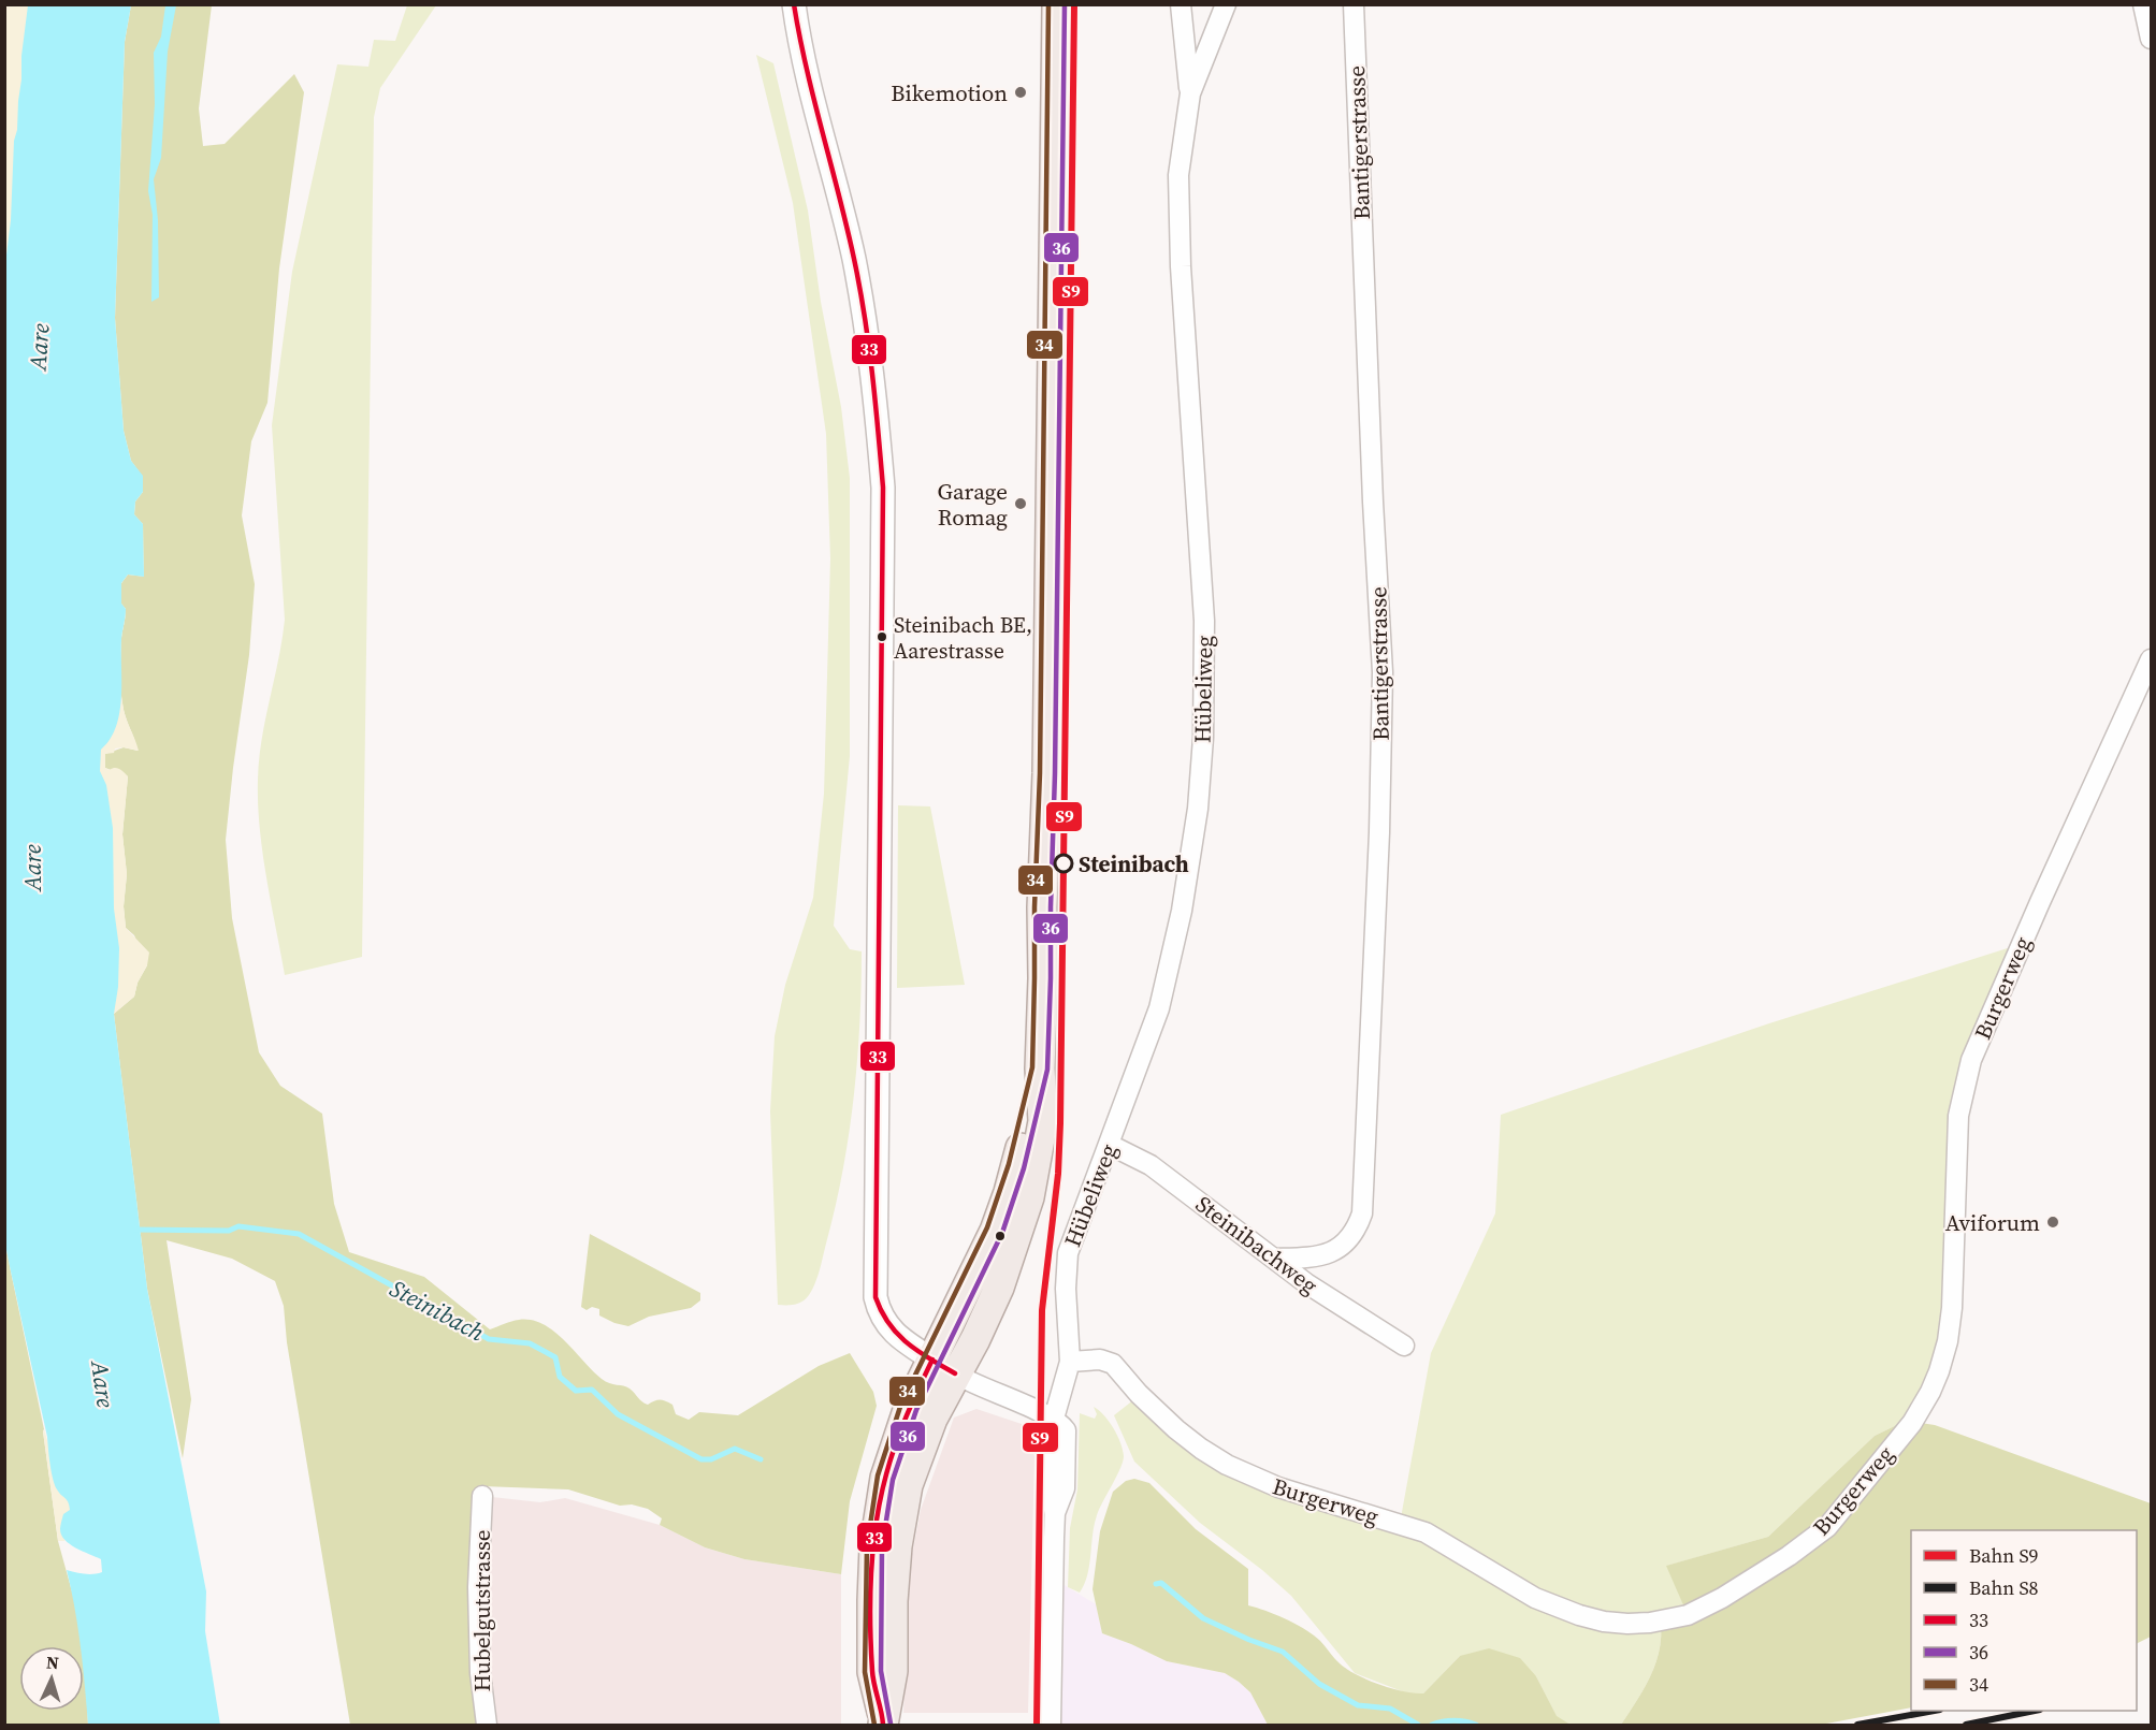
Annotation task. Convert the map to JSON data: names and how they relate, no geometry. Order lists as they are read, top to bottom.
{
  "streets": {
    "street": [
      "Bantigerstrasse",
      "Hübeliweg",
      "Burgerweg",
      "Steinibachweg",
      "Hubelgutstrasse"
    ]
  },
  "crossings": [
    ["Bantigerstrasse", "Steinibachweg"],
    ["Hübeliweg", "Burgerweg"],
    ["Hübeliweg", "Steinibachweg"]
  ],
  "water": ["Aare", "Steinibach"],
  "places": [
    "Bikemotion",
    "Garage Romag",
    "Steinibach BE, Aarestrasse",
    "Steinibach",
    "Aviforum"
  ],
  "lines": [
    "rail line S9",
    "transit line 33",
    "transit line 36",
    "transit line 34",
    "rail line S8"
  ],
  "legend": [
    "Bahn S9",
    "Bahn S8",
    "33",
    "36",
    "34"
  ],
  "north": "top"
}
